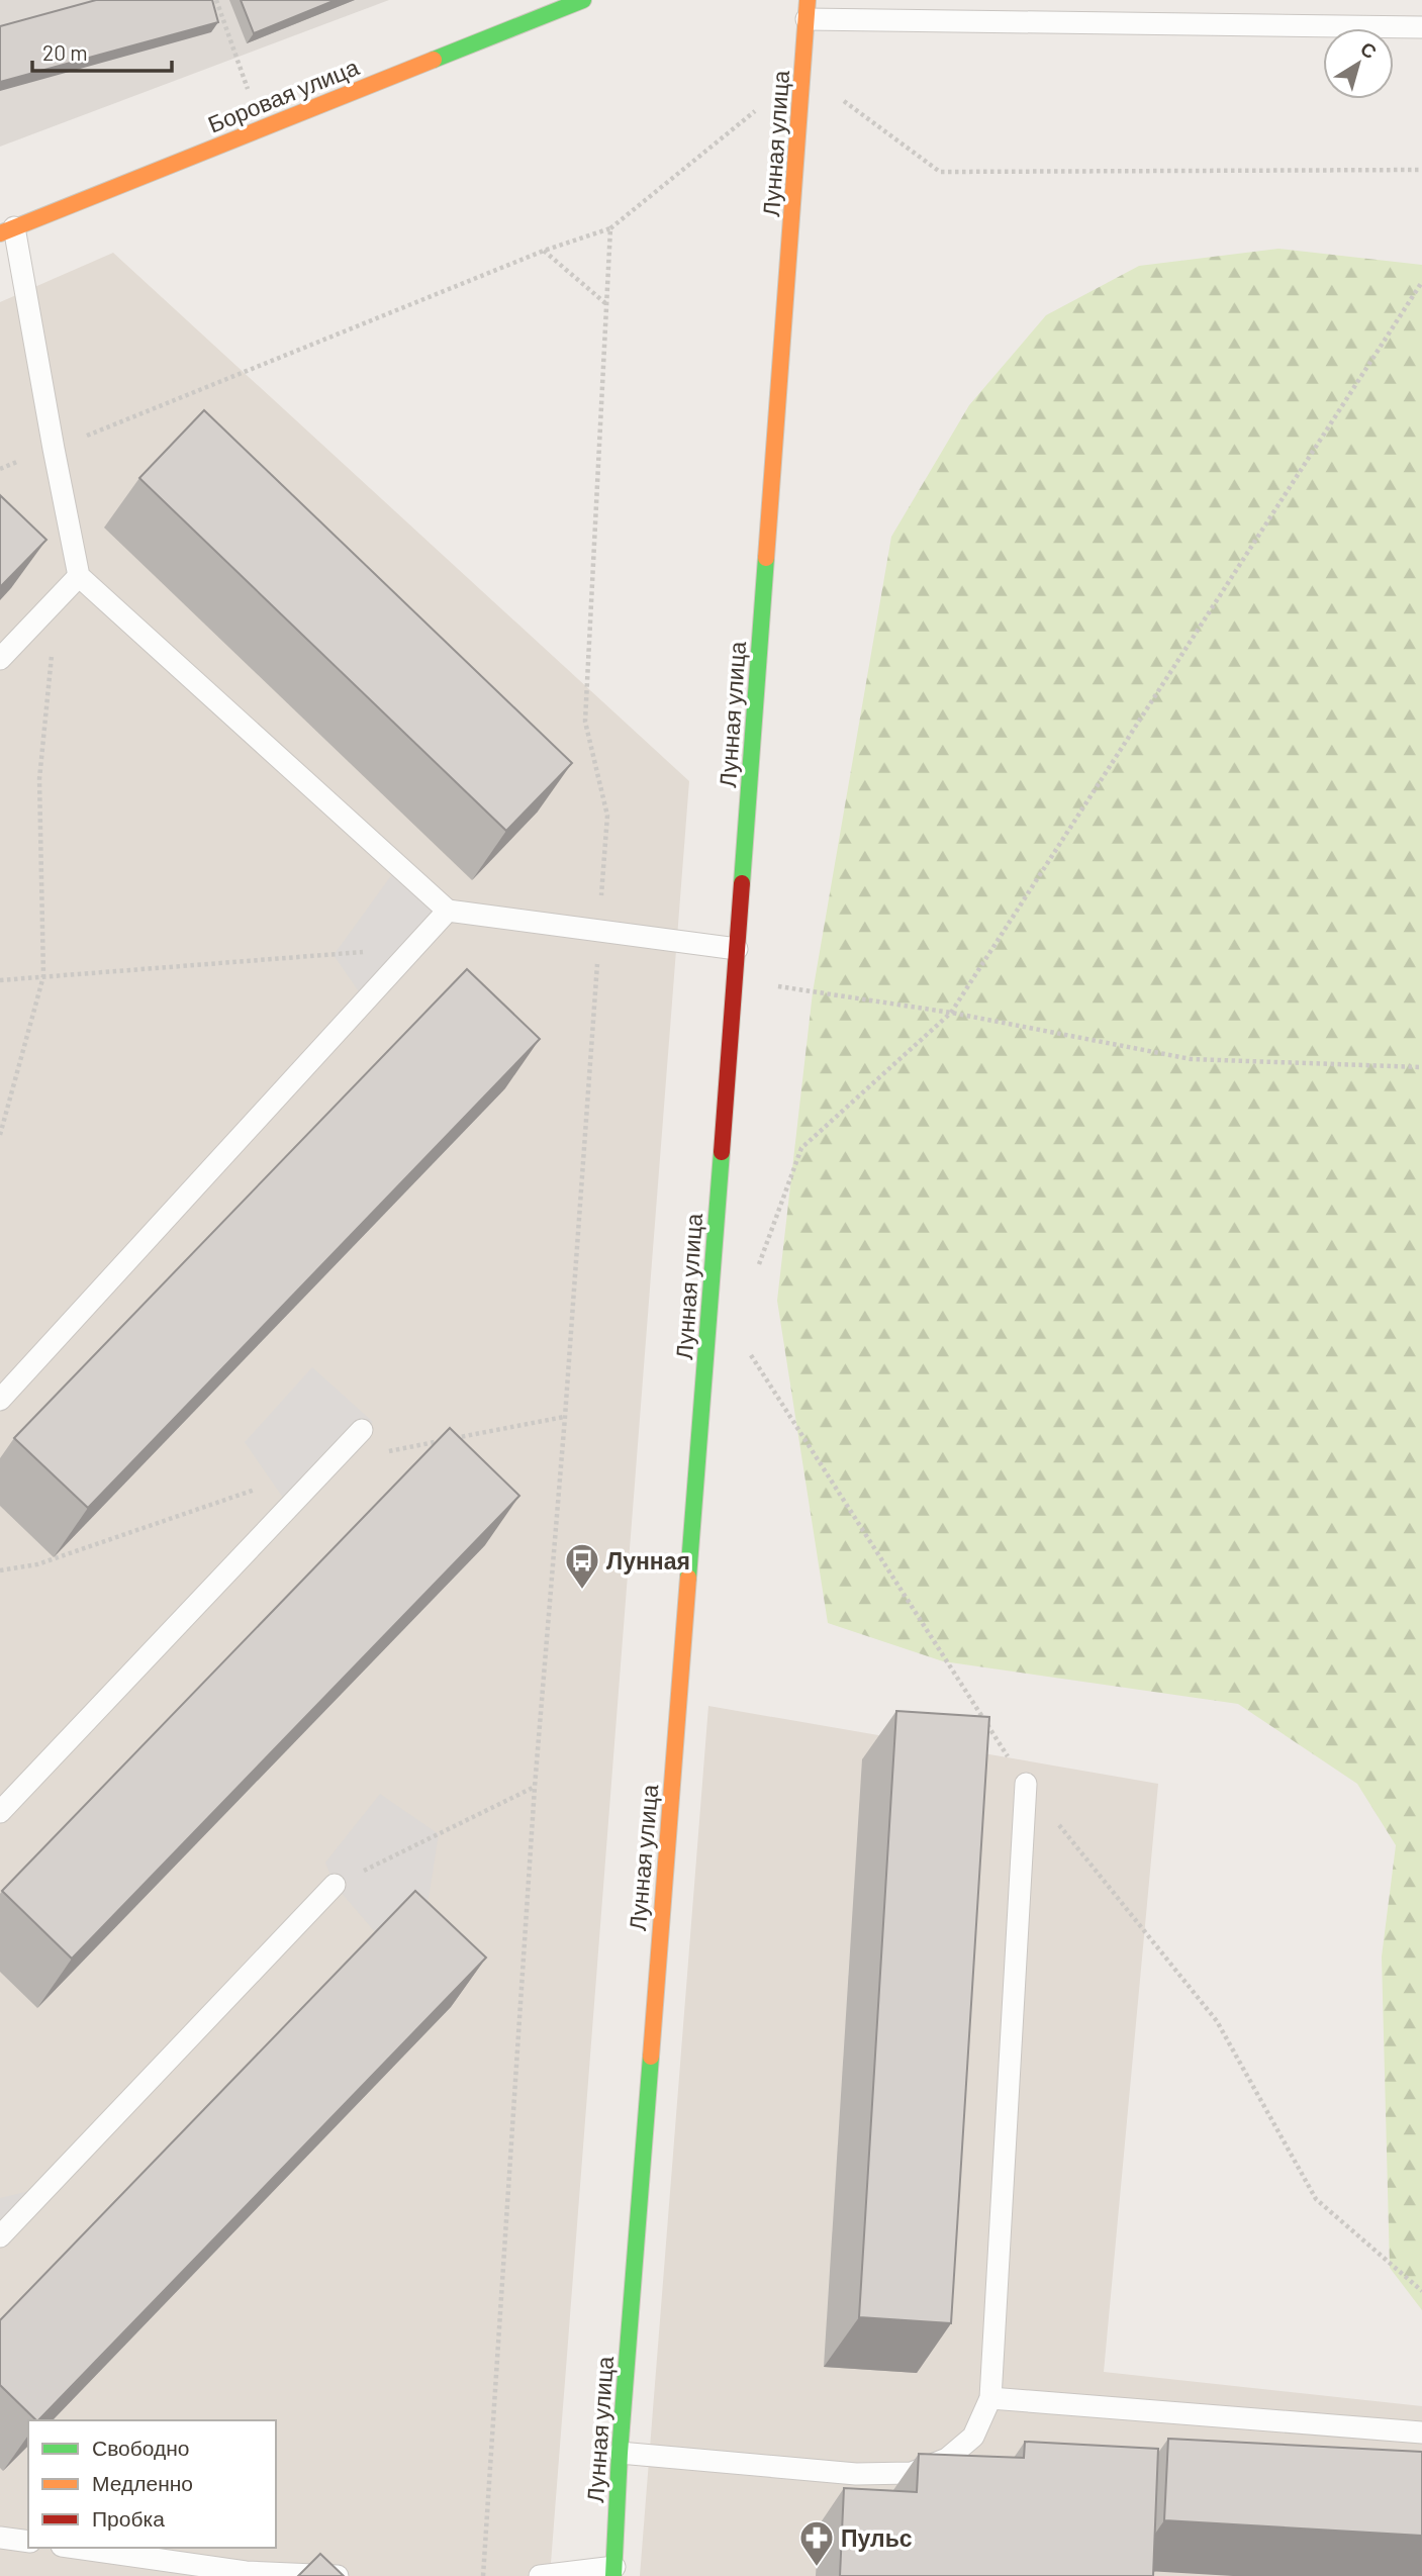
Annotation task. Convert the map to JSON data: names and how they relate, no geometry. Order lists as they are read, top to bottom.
{
  "streets": {
    "street": ["Боровая улица", "Лунная улица"]
  },
  "places": {
    "bus stop": ["Лунная"],
    "pharmacy": ["Пульс"]
  },
  "legend": ["Свободно", "Медленно", "Пробка"],
  "scale_bar": "20 m",
  "north": "top right"
}
